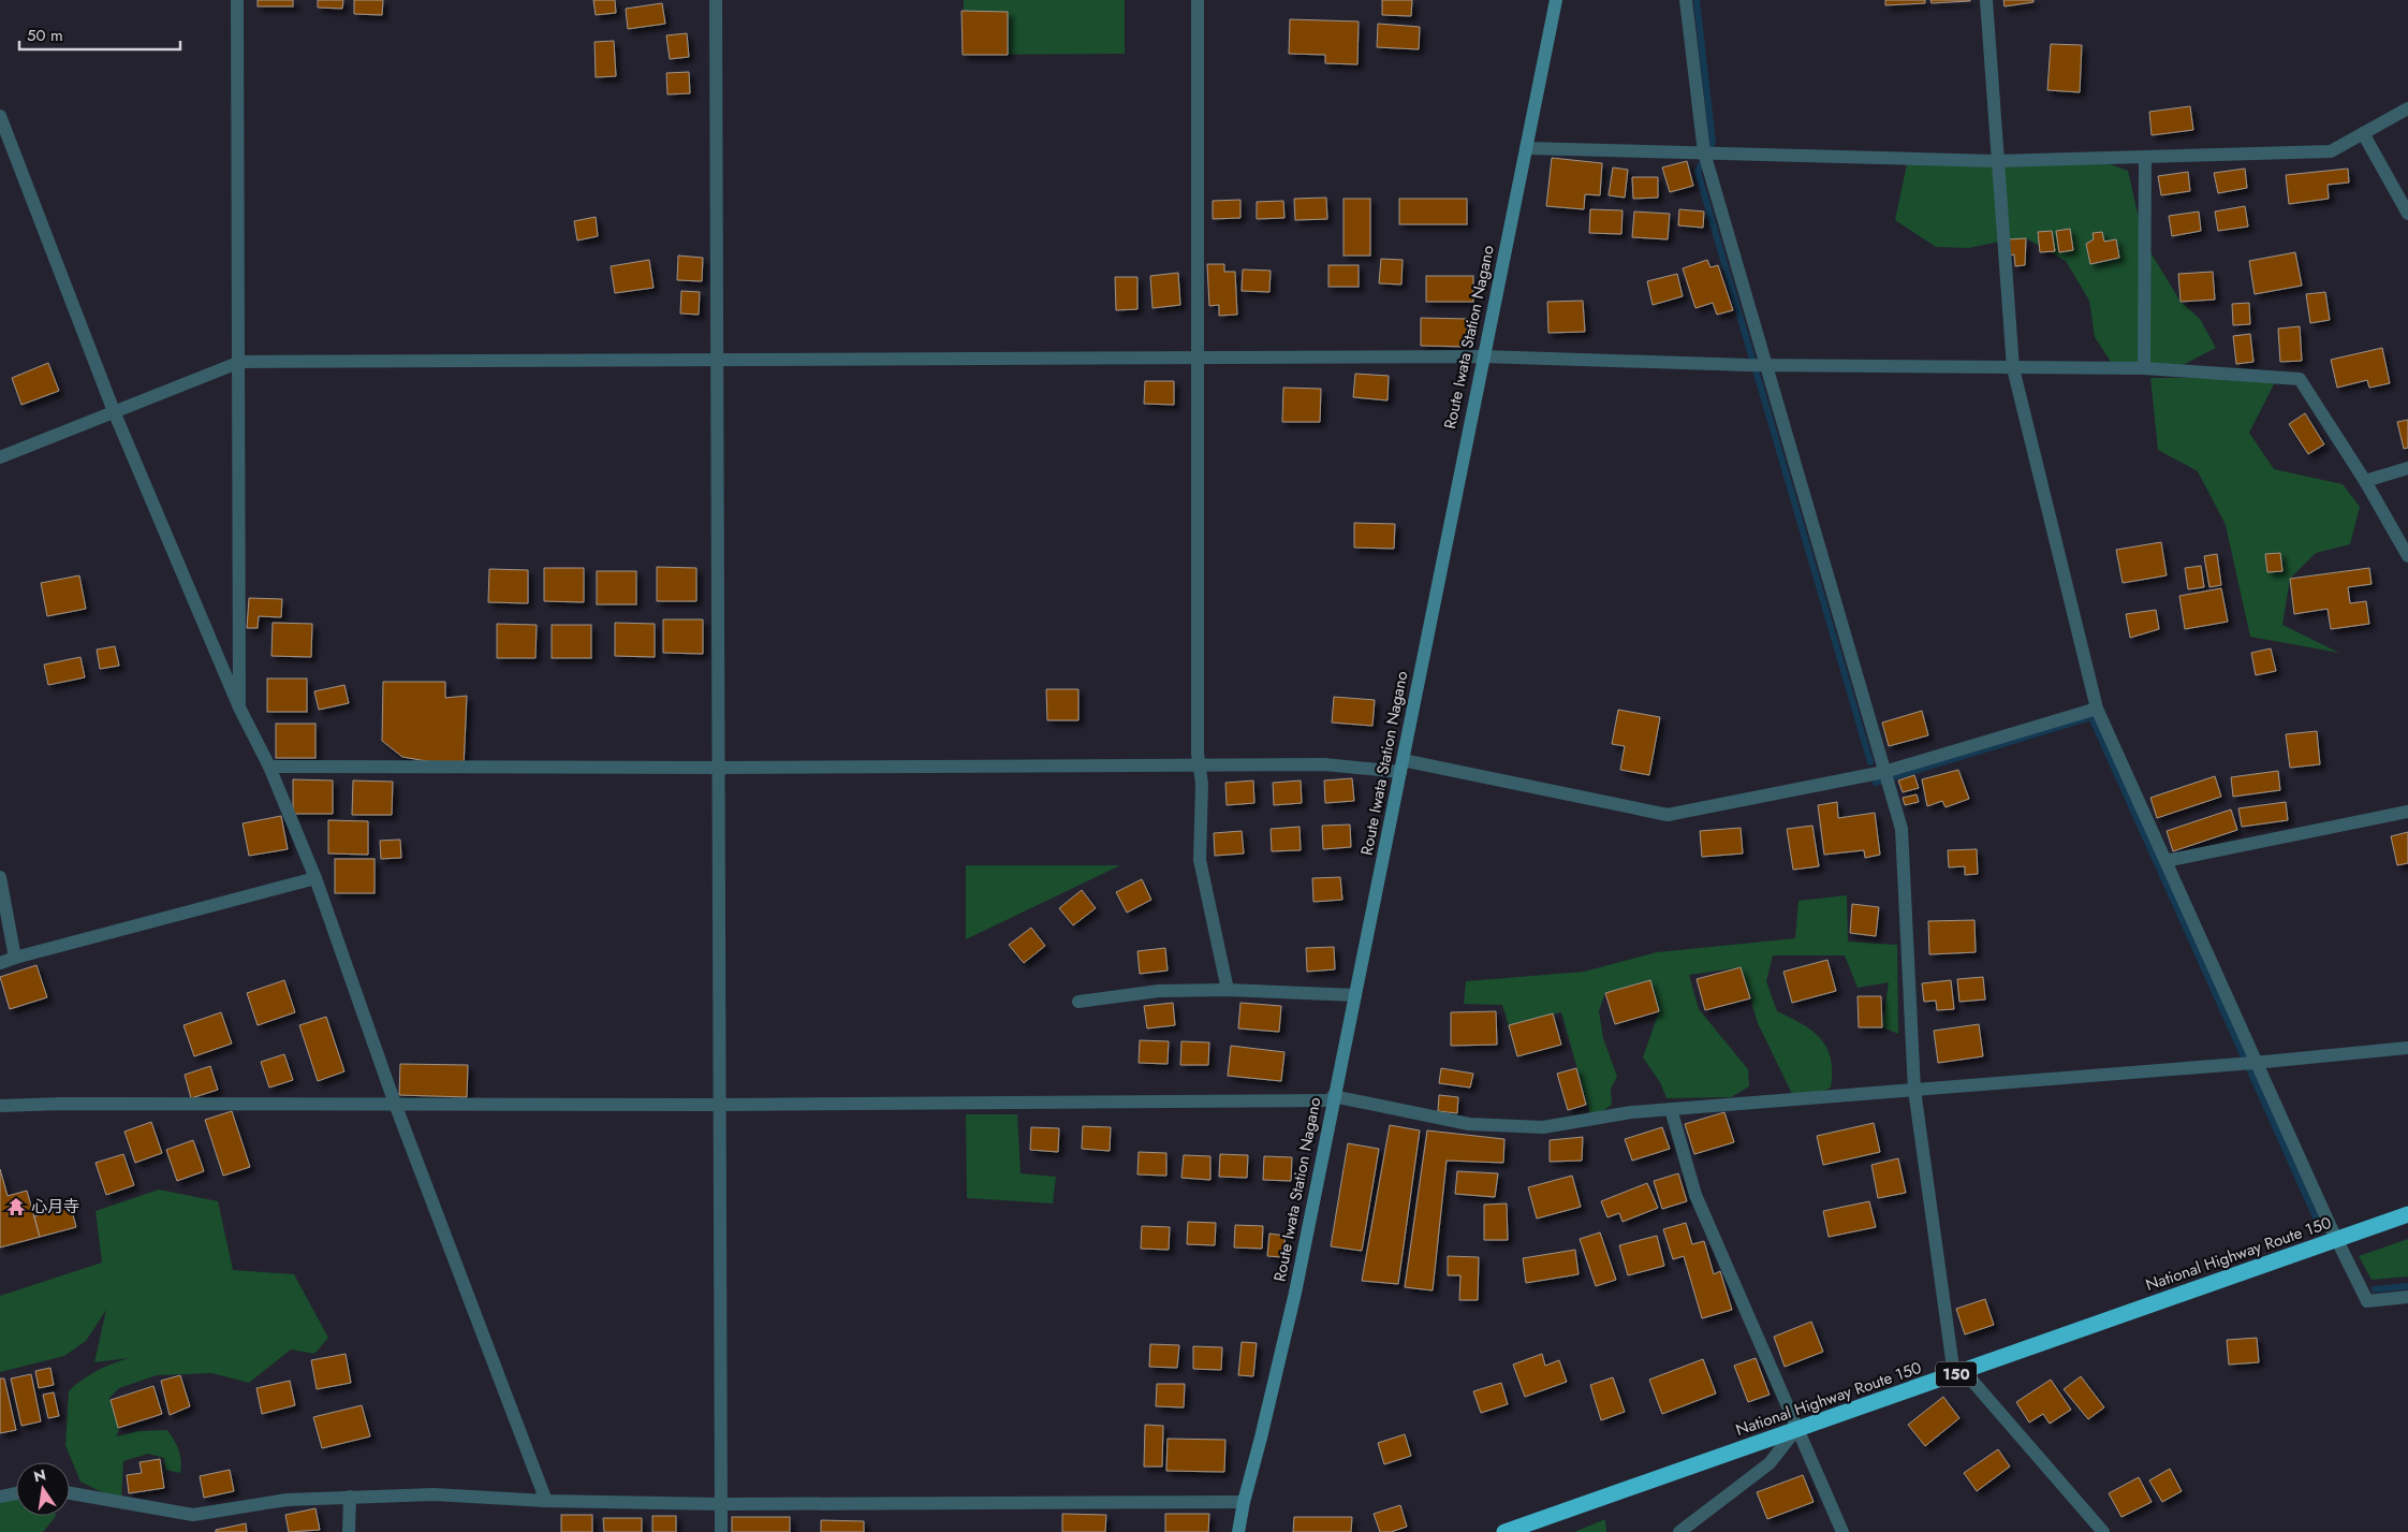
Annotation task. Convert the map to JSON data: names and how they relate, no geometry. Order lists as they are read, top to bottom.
{
  "streets": {
    "highway": ["National Highway Route 150", "150"],
    "main road": ["Route Iwata Station Nagano"]
  },
  "places": {
    "temple": ["心月寺"]
  },
  "scale_bar": "50 m",
  "north": "top"
}
